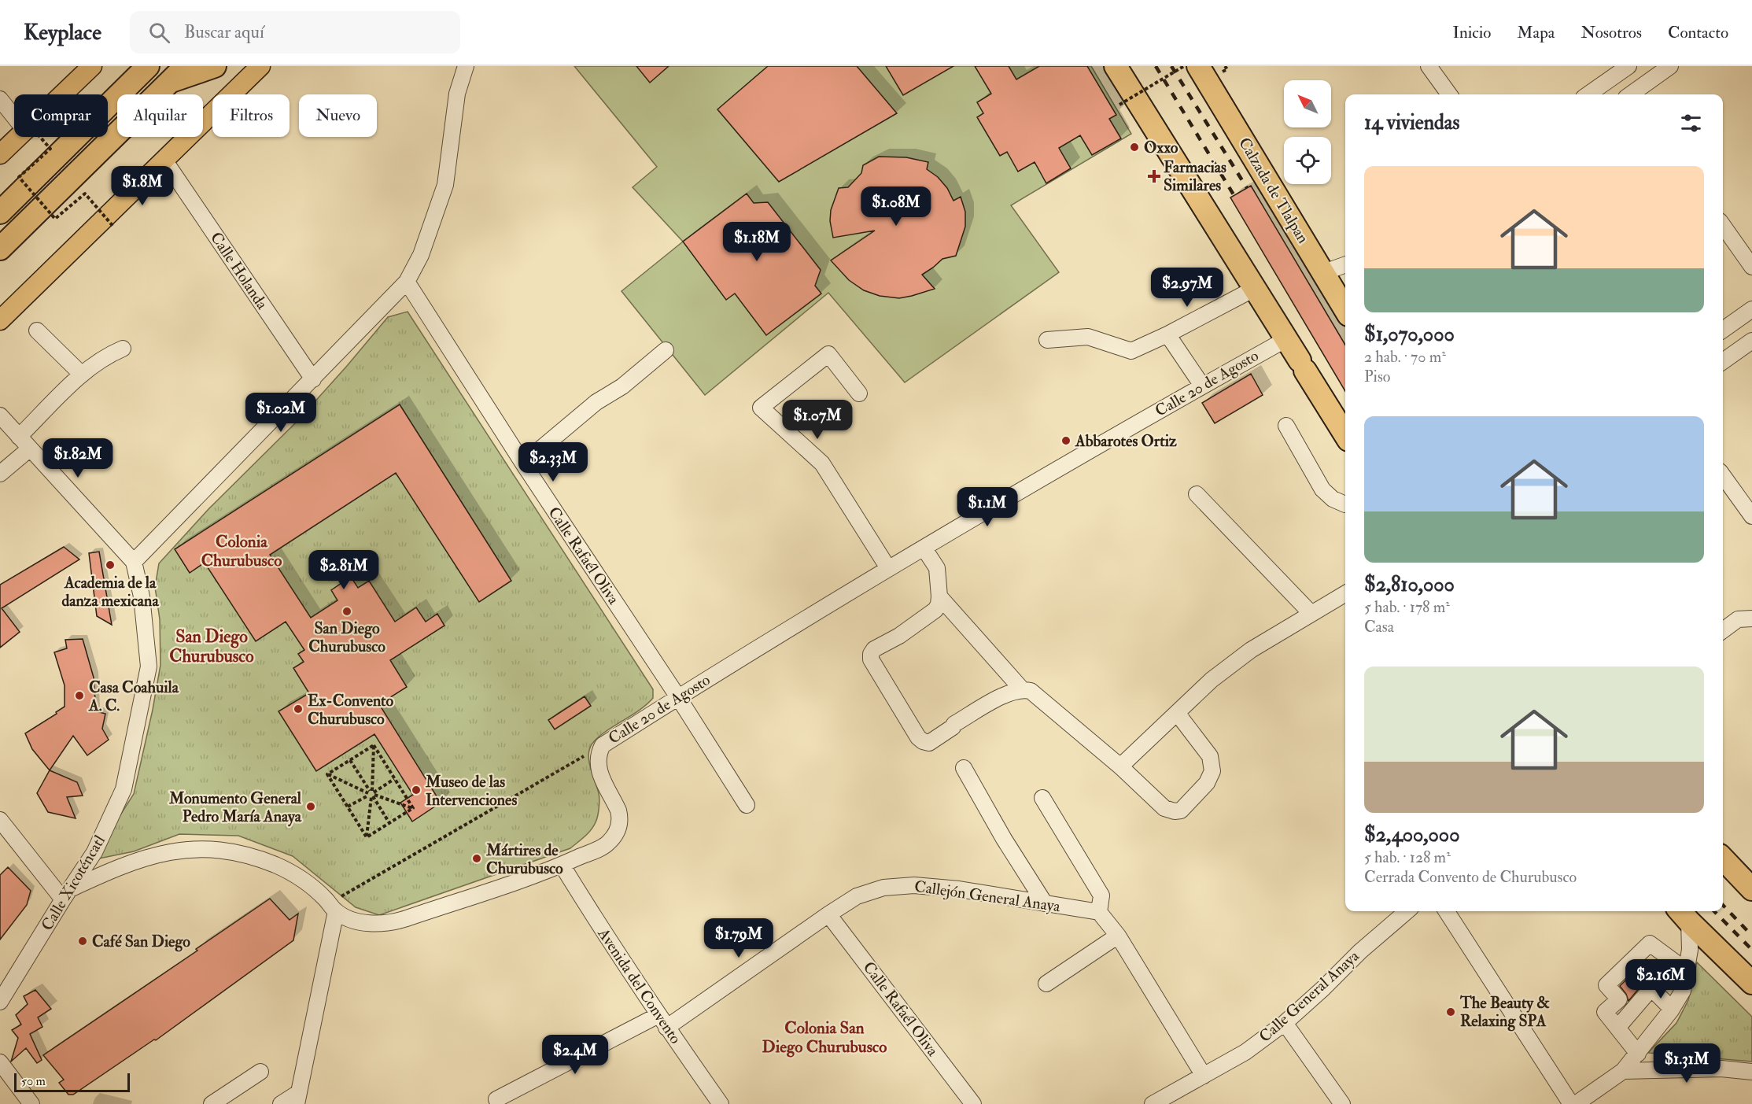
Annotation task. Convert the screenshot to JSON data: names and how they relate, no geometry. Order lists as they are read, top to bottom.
{
  "streets": {
    "highway": ["Calzada de Tlalpan"],
    "street": [
      "Calle Holanda",
      "Calle 20 de Agosto",
      "Calle Rafaél Oliva",
      "Calle Xicoténcatl",
      "Callejón General Anaya",
      "Avenida del Convento",
      "Calle General Anaya"
    ]
  },
  "crossings": [
    ["Calle 20 de Agosto", "Calle Rafaél Oliva"],
    ["Calle 20 de Agosto", "Calle Xicoténcatl"],
    ["Calle 20 de Agosto", "Avenida del Convento"],
    ["Calle Rafaél Oliva", "Callejón General Anaya"],
    ["Callejón General Anaya", "Avenida del Convento"]
  ],
  "districts": ["Colonia Churubusco", "San Diego Churubusco", "Colonia San Diego Churubusco"],
  "places": {
    "other": [
      "Oxxo",
      "Abbarotes Ortiz",
      "Academia de la danza mexicana",
      "San Diego Churubusco",
      "Casa Coahuila A. C.",
      "Ex-Convento Churubusco",
      "Museo de las Intervenciones",
      "Monumento General Pedro María Anaya",
      "Mártires de Churubusco",
      "Café San Diego",
      "The Beauty & Relaxing SPA"
    ],
    "health": ["Farmacias Similares"]
  },
  "scale_bar": "50 m",
  "north": "top left",
  "page": {
    "header": "Keyplace",
    "search": "Buscar aquí",
    "nav": [
      "Inicio",
      "Mapa",
      "Nosotros",
      "Contacto"
    ],
    "chip": [
      "Comprar",
      "Alquilar",
      "Filtros",
      "Nuevo"
    ],
    "heading": "14 viviendas",
    "list": [
      {
        "name": "$1,070,000",
        "note": "2 hab. · 70 m² · Piso"
      },
      {
        "name": "$2,810,000",
        "note": "5 hab. · 178 m² · Casa"
      },
      {
        "name": "$2,400,000",
        "note": "5 hab. · 128 m² · Cerrada Convento de Churubusco"
      }
    ],
    "price": [
      "$1.8M",
      "$1.08M",
      "$1.18M",
      "$2.97M",
      "$1.02M",
      "$1.07M",
      "$1.82M",
      "$2.33M",
      "$1.1M",
      "$2.81M",
      "$1.79M",
      "$2.16M",
      "$2.4M",
      "$1.31M"
    ],
    "scale": "50 m"
  }
}
